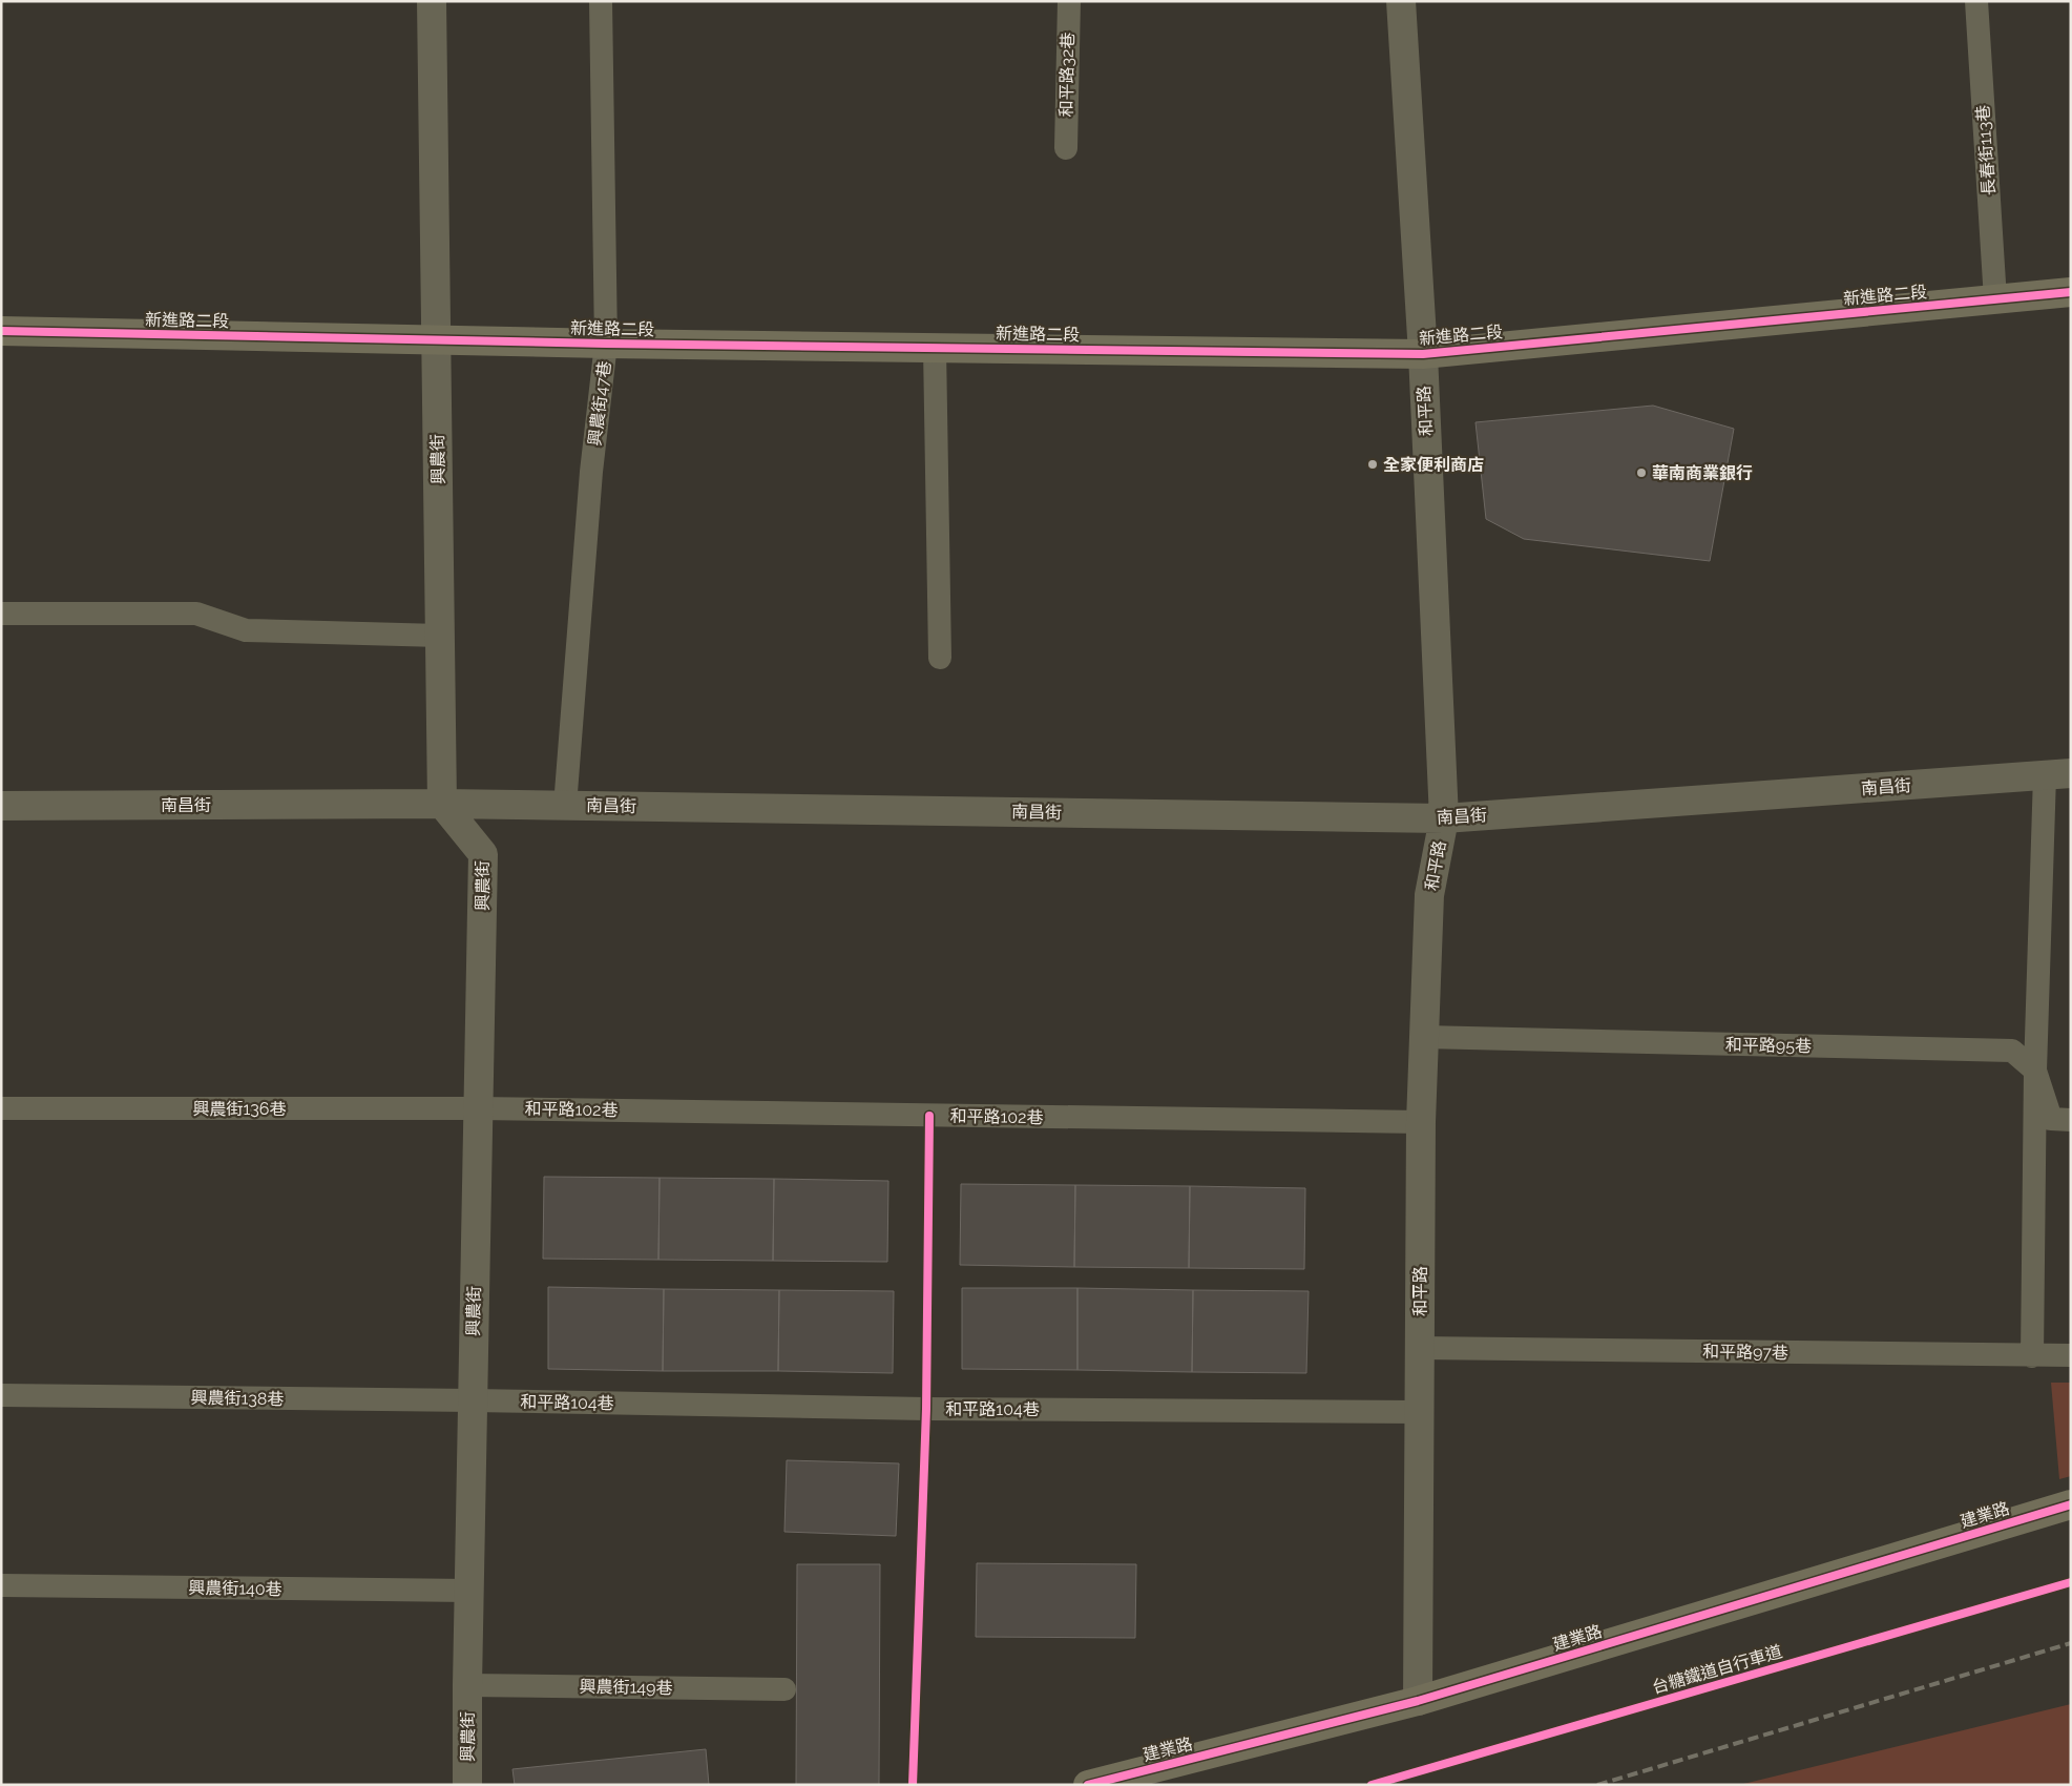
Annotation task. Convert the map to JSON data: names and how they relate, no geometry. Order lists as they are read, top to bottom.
{
  "streets": {
    "street": [
      "新進路二段",
      "和平路",
      "興農街",
      "南昌街",
      "建業路"
    ],
    "lane": [
      "和平路32巷",
      "長春街113巷",
      "興農街47巷",
      "和平路95巷",
      "興農街136巷",
      "和平路102巷",
      "和平路97巷",
      "興農街138巷",
      "和平路104巷",
      "興農街140巷",
      "興農街149巷"
    ],
    "cycle path": ["台糖鐵道自行車道"]
  },
  "crossings": [
    ["長春街113巷", "新進路二段"],
    ["新進路二段", "興農街47巷"],
    ["新進路二段", "和平路"],
    ["新進路二段", "興農街"],
    ["興農街47巷", "南昌街"],
    ["和平路", "南昌街"],
    ["和平路", "和平路95巷"],
    ["和平路", "和平路102巷"],
    ["和平路", "和平路97巷"],
    ["和平路", "和平路104巷"],
    ["和平路", "建業路"],
    ["興農街", "南昌街"],
    ["興農街", "興農街136巷"],
    ["興農街", "和平路102巷"],
    ["興農街", "興農街138巷"],
    ["興農街", "和平路104巷"],
    ["興農街", "興農街140巷"],
    ["興農街", "興農街149巷"],
    ["興農街136巷", "和平路102巷"],
    ["興農街138巷", "和平路104巷"]
  ],
  "places": ["全家便利商店", "華南商業銀行"]
}
